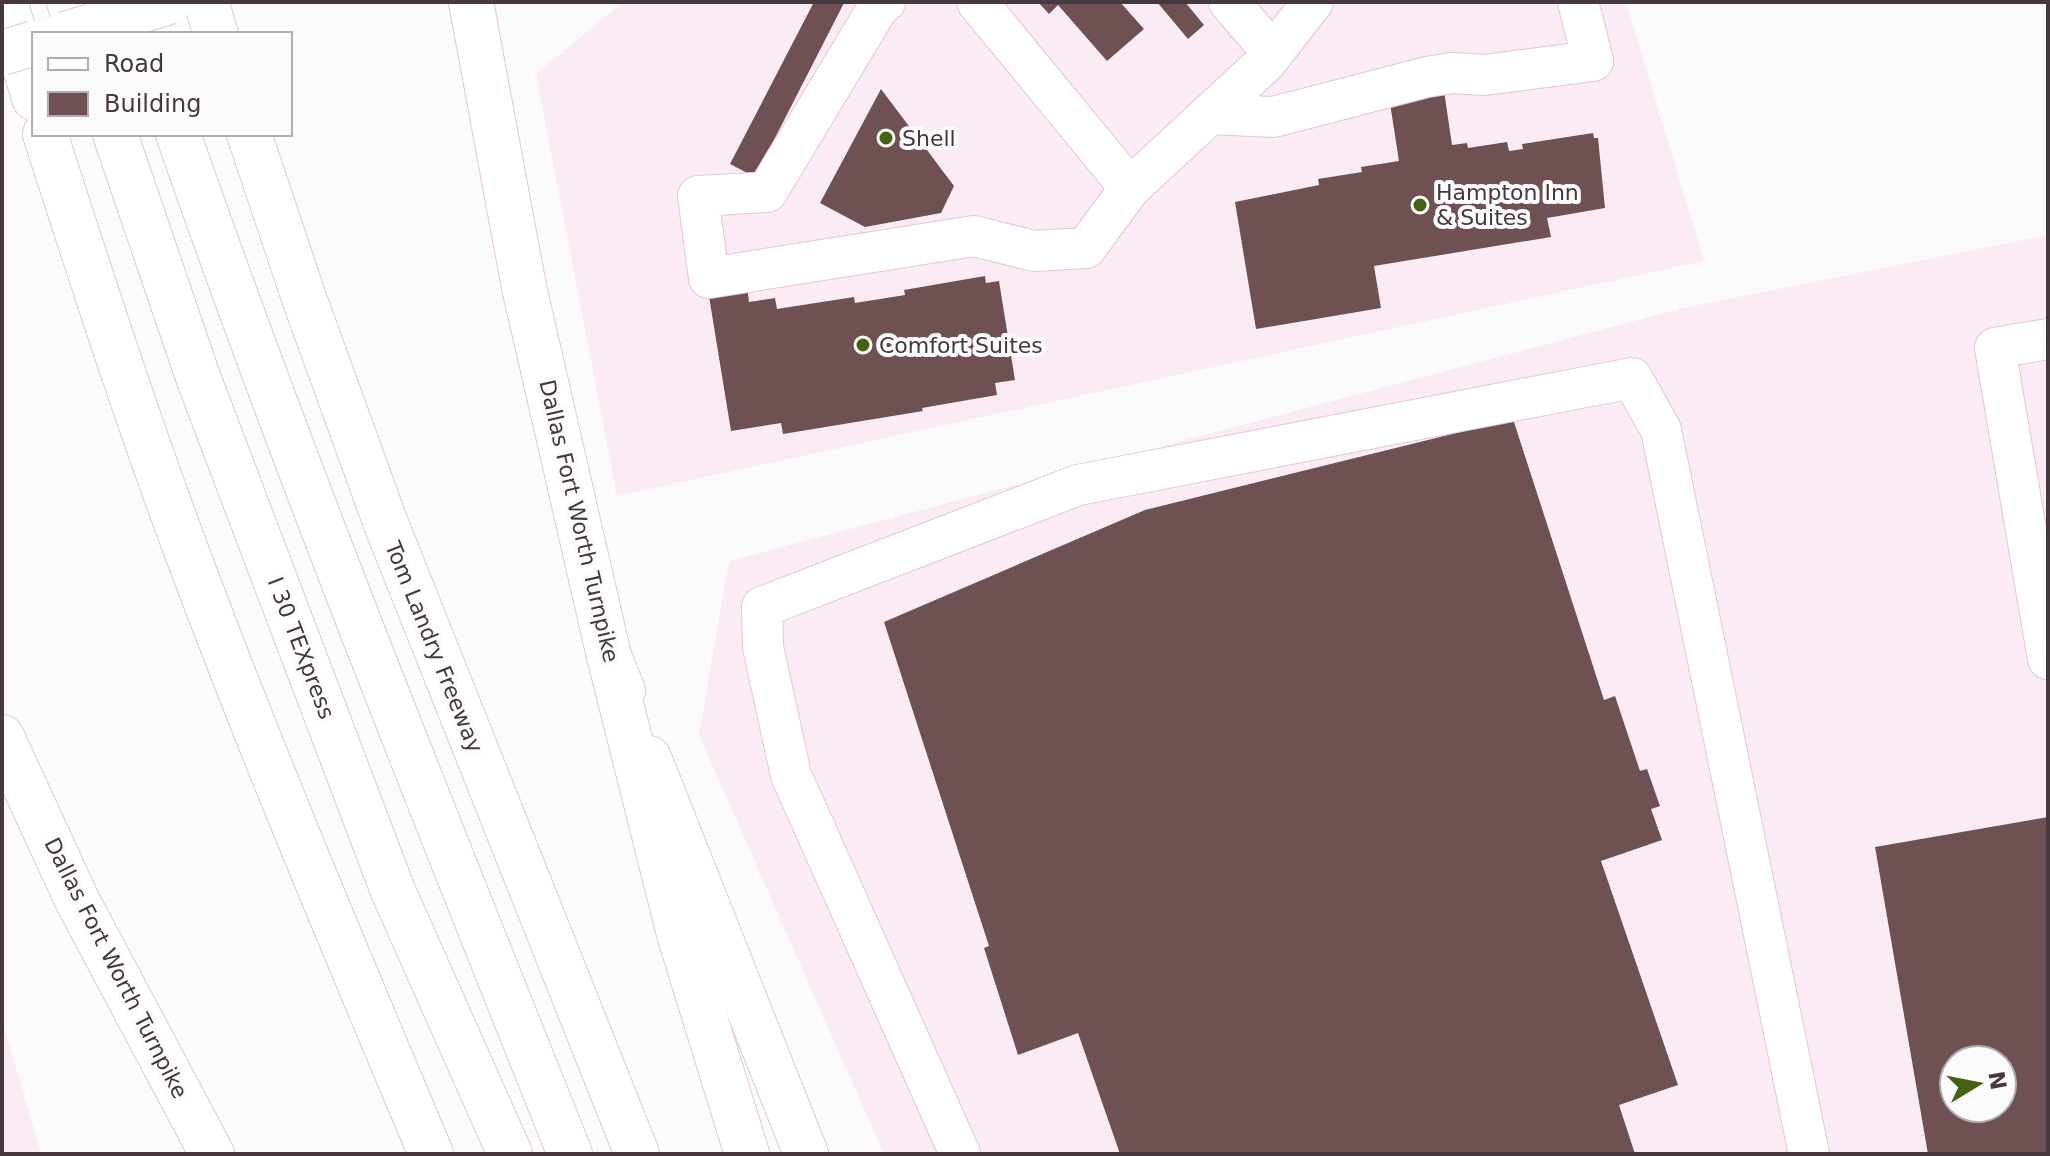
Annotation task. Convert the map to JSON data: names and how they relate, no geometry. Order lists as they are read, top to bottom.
{
  "streets": {
    "main road": ["Dallas Fort Worth Turnpike", "Tom Landry Freeway", "I 30 TEXpress"]
  },
  "places": ["Shell", "Hampton Inn & Suites", "Comfort Suites"],
  "legend": ["Road", "Building"],
  "north": "right"
}
